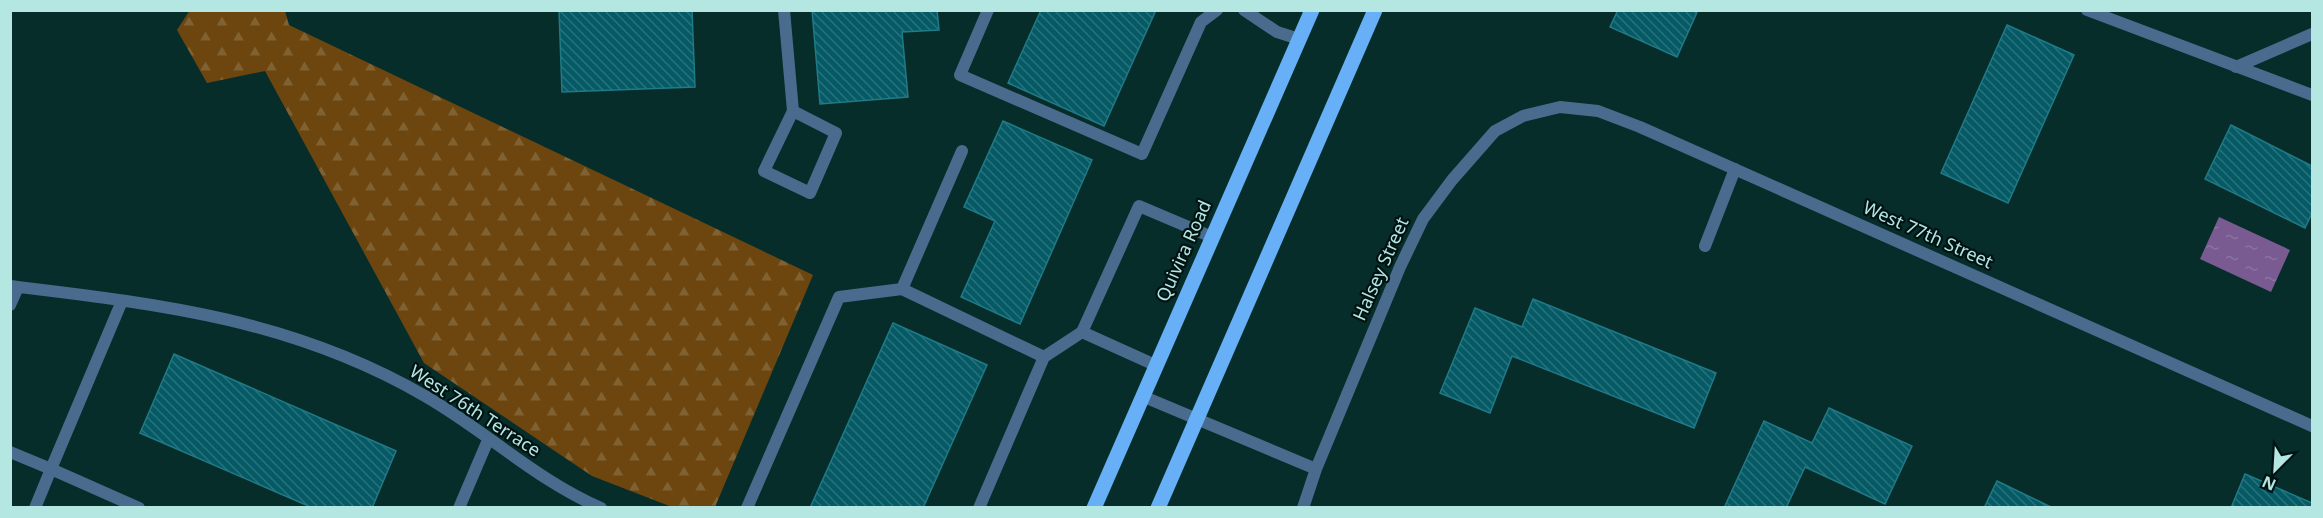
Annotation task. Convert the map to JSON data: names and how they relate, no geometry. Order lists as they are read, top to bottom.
{
  "streets": {
    "main road": ["Quivira Road"],
    "street": ["West 77th Street", "Halsey Street", "West 76th Terrace"]
  },
  "crossings": [
    ["West 77th Street", "Halsey Street"]
  ],
  "north": "bottom left"
}
